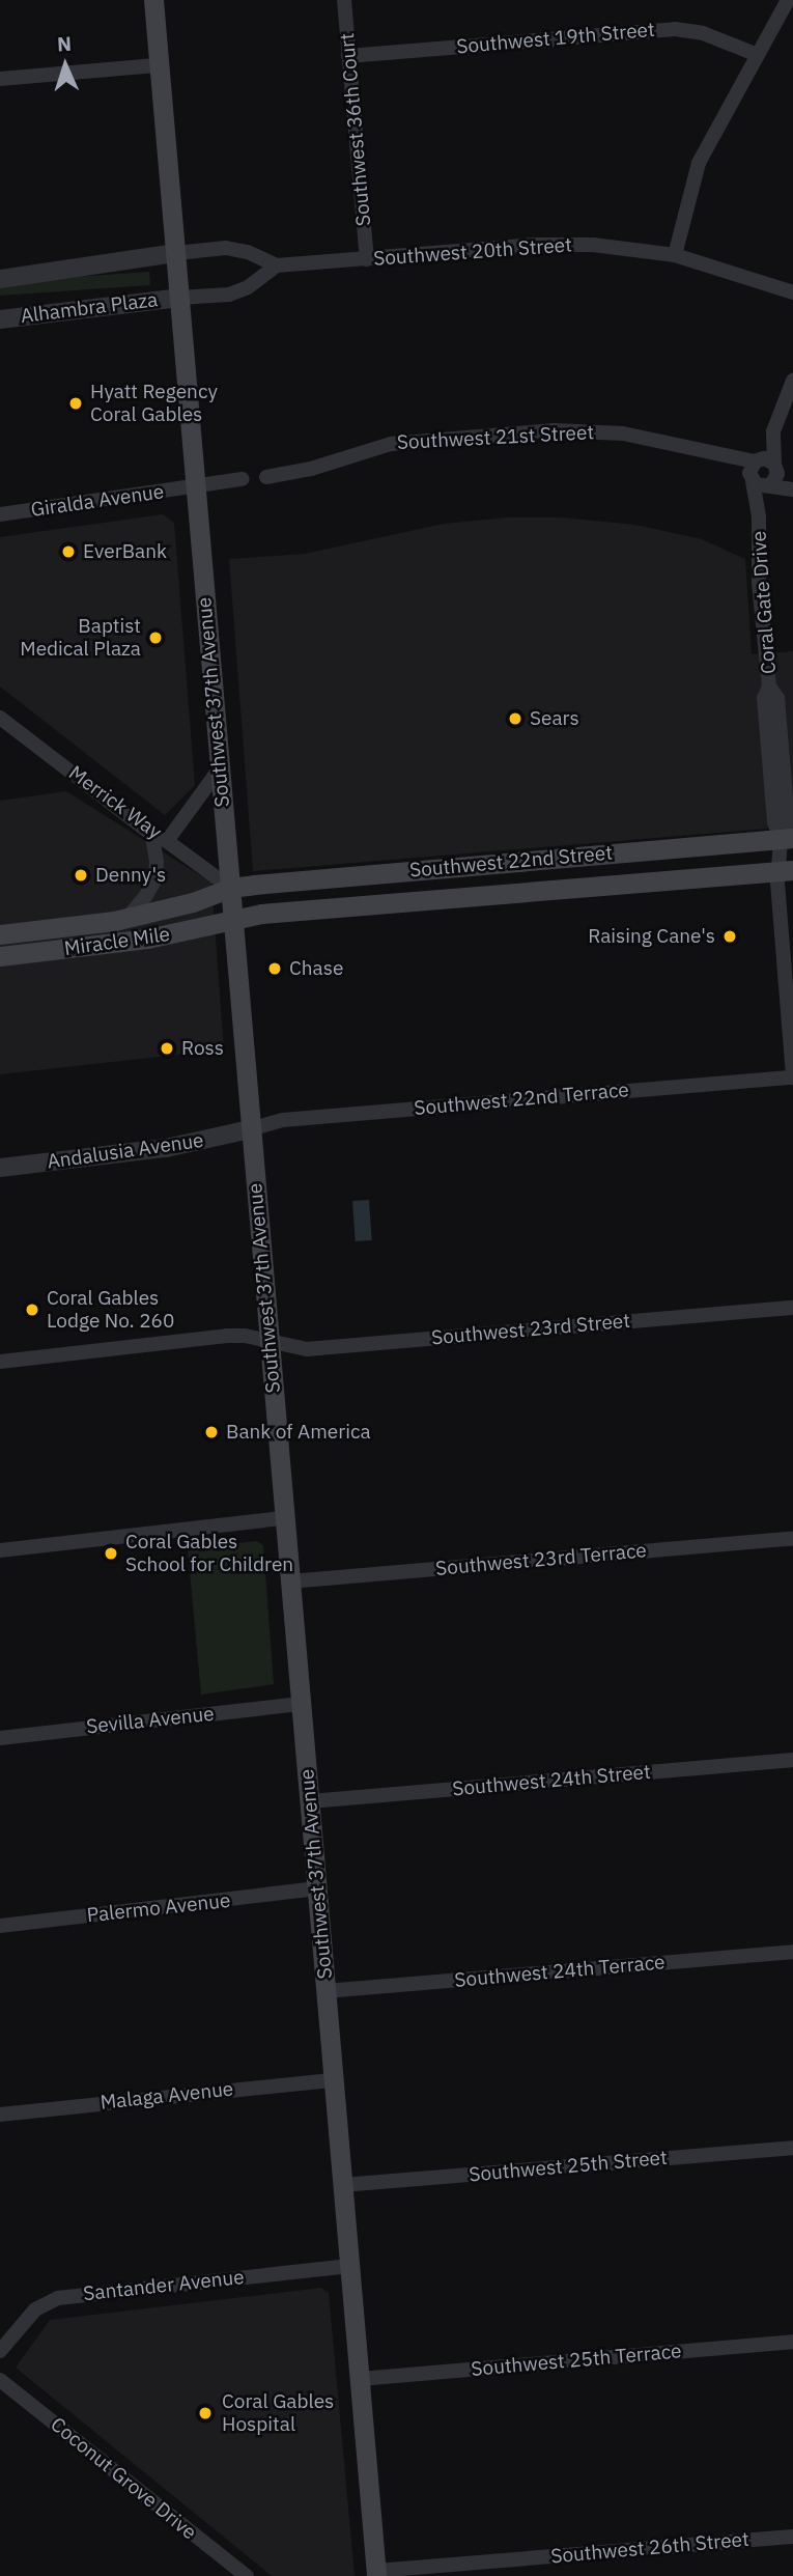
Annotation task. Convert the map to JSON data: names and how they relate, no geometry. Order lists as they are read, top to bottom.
{
  "streets": {
    "main road": ["Southwest 37th Avenue", "Southwest 22nd Street", "Miracle Mile"],
    "street": [
      "Southwest 19th Street",
      "Southwest 36th Court",
      "Southwest 20th Street",
      "Alhambra Plaza",
      "Southwest 21st Street",
      "Giralda Avenue",
      "Coral Gate Drive",
      "Merrick Way",
      "Southwest 22nd Terrace",
      "Andalusia Avenue",
      "Southwest 23rd Street",
      "Southwest 23rd Terrace",
      "Sevilla Avenue",
      "Southwest 24th Street",
      "Palermo Avenue",
      "Southwest 24th Terrace",
      "Malaga Avenue",
      "Southwest 25th Street",
      "Santander Avenue",
      "Southwest 25th Terrace",
      "Coconut Grove Drive",
      "Southwest 26th Street"
    ]
  },
  "crossings": [
    ["Southwest 19th Street", "Southwest 36th Court"],
    ["Southwest 36th Court", "Southwest 20th Street"],
    ["Southwest 20th Street", "Alhambra Plaza"],
    ["Southwest 20th Street", "Southwest 37th Avenue"],
    ["Alhambra Plaza", "Southwest 37th Avenue"],
    ["Southwest 21st Street", "Coral Gate Drive"],
    ["Giralda Avenue", "Southwest 37th Avenue"],
    ["Coral Gate Drive", "Southwest 22nd Street"],
    ["Coral Gate Drive", "Southwest 22nd Terrace"],
    ["Southwest 37th Avenue", "Merrick Way"],
    ["Southwest 37th Avenue", "Southwest 22nd Street"],
    ["Southwest 37th Avenue", "Miracle Mile"],
    ["Southwest 37th Avenue", "Southwest 22nd Terrace"],
    ["Southwest 37th Avenue", "Andalusia Avenue"],
    ["Southwest 37th Avenue", "Southwest 23rd Street"],
    ["Southwest 37th Avenue", "Southwest 23rd Terrace"],
    ["Southwest 37th Avenue", "Sevilla Avenue"],
    ["Southwest 37th Avenue", "Southwest 24th Street"],
    ["Southwest 37th Avenue", "Palermo Avenue"],
    ["Southwest 37th Avenue", "Southwest 24th Terrace"],
    ["Southwest 37th Avenue", "Malaga Avenue"],
    ["Southwest 37th Avenue", "Southwest 25th Street"],
    ["Southwest 37th Avenue", "Santander Avenue"],
    ["Southwest 37th Avenue", "Southwest 25th Terrace"],
    ["Southwest 37th Avenue", "Southwest 26th Street"],
    ["Merrick Way", "Southwest 22nd Street"],
    ["Merrick Way", "Miracle Mile"],
    ["Southwest 22nd Street", "Miracle Mile"],
    ["Southwest 22nd Terrace", "Andalusia Avenue"]
  ],
  "places": [
    "Hyatt Regency Coral Gables",
    "EverBank",
    "Baptist Medical Plaza",
    "Sears",
    "Denny's",
    "Raising Cane's",
    "Chase",
    "Ross",
    "Coral Gables Lodge No. 260",
    "Bank of America",
    "Coral Gables School for Children",
    "Coral Gables Hospital"
  ],
  "north": "top"
}
